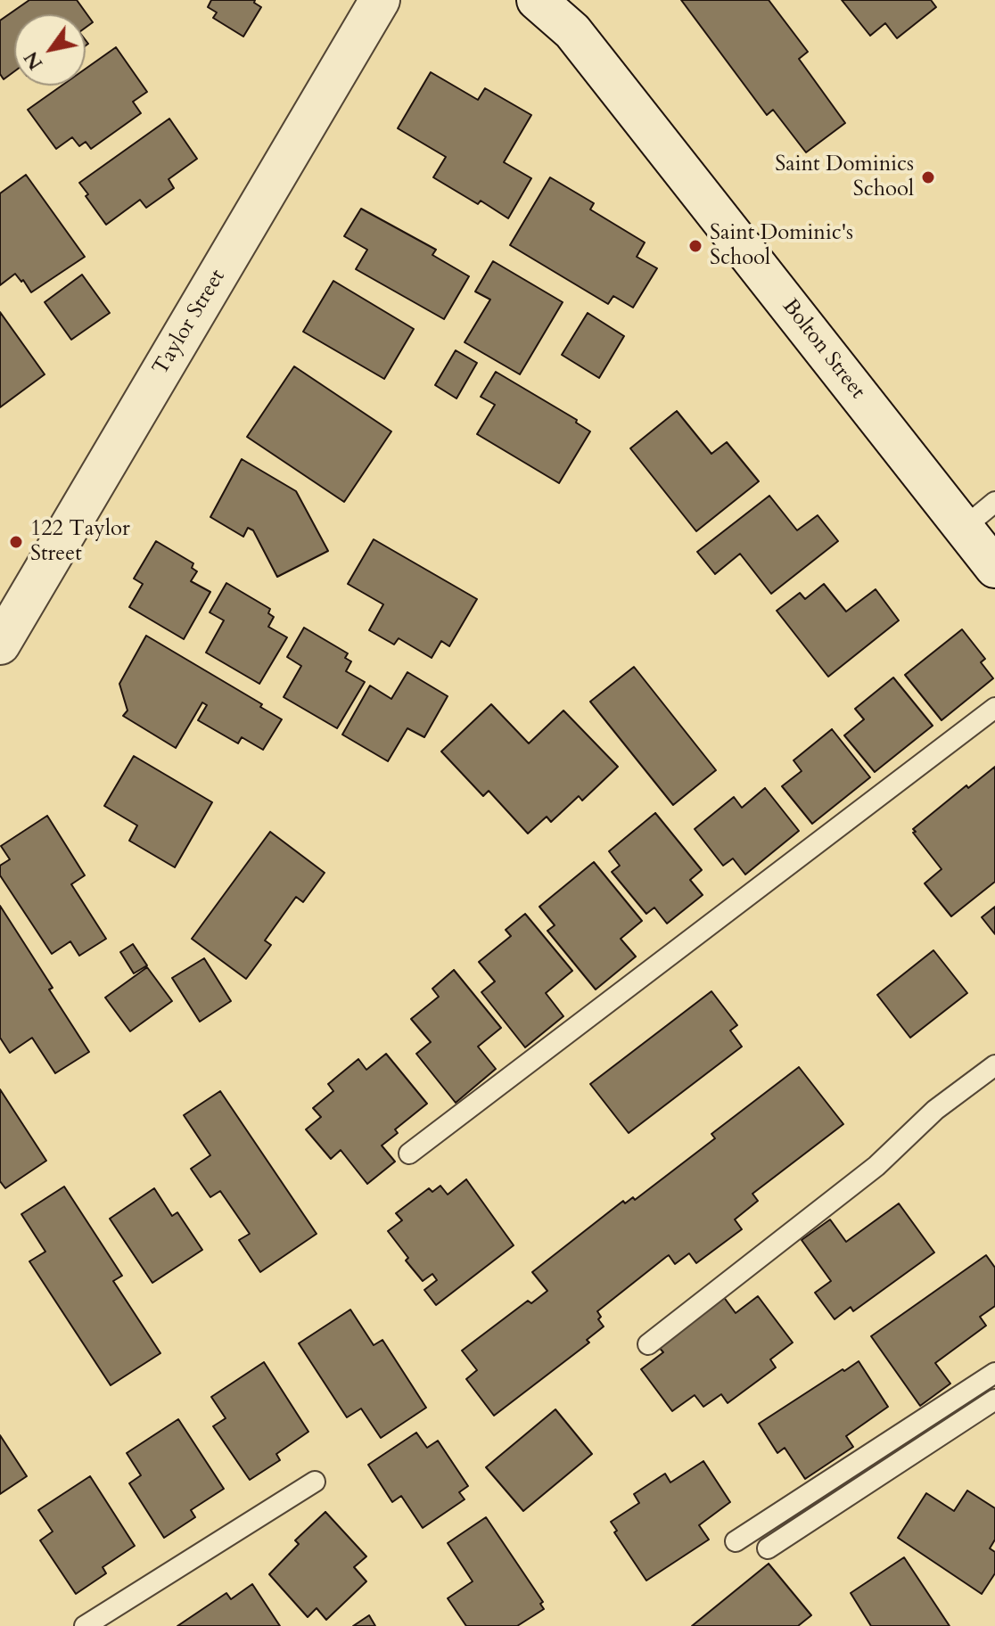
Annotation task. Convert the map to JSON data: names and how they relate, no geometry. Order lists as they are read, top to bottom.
{
  "streets": {
    "street": ["Taylor Street", "Bolton Street"]
  },
  "places": ["Saint Dominics School", "Saint Dominic's School", "122 Taylor Street"],
  "north": "bottom left"
}
